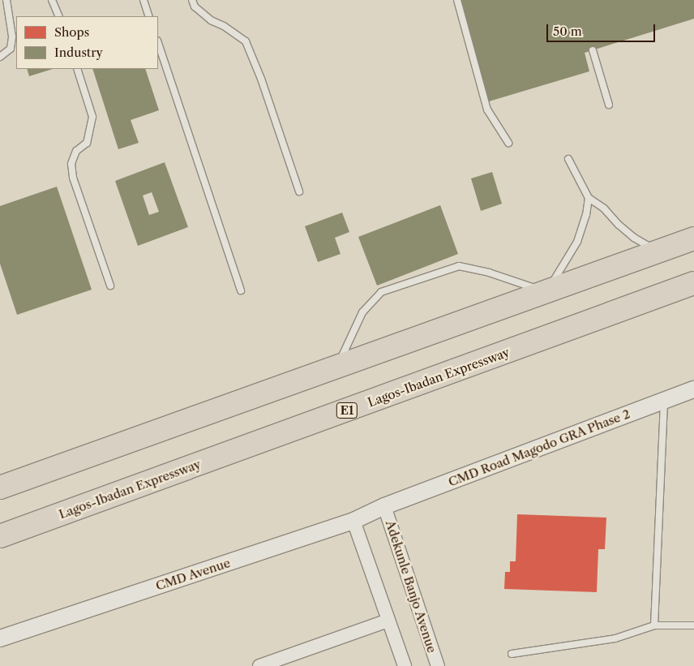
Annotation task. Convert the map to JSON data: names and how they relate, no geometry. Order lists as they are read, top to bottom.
{
  "streets": {
    "highway": ["Lagos-Ibadan Expressway", "E1"],
    "street": ["CMD Road Magodo GRA Phase 2", "CMD Avenue", "Adekunle Banjo Avenue"]
  },
  "crossings": [
    ["CMD Road Magodo GRA Phase 2", "CMD Avenue"],
    ["CMD Road Magodo GRA Phase 2", "Adekunle Banjo Avenue"],
    ["CMD Avenue", "Adekunle Banjo Avenue"]
  ],
  "legend": ["Shops", "Industry"],
  "scale_bar": "50 m"
}
